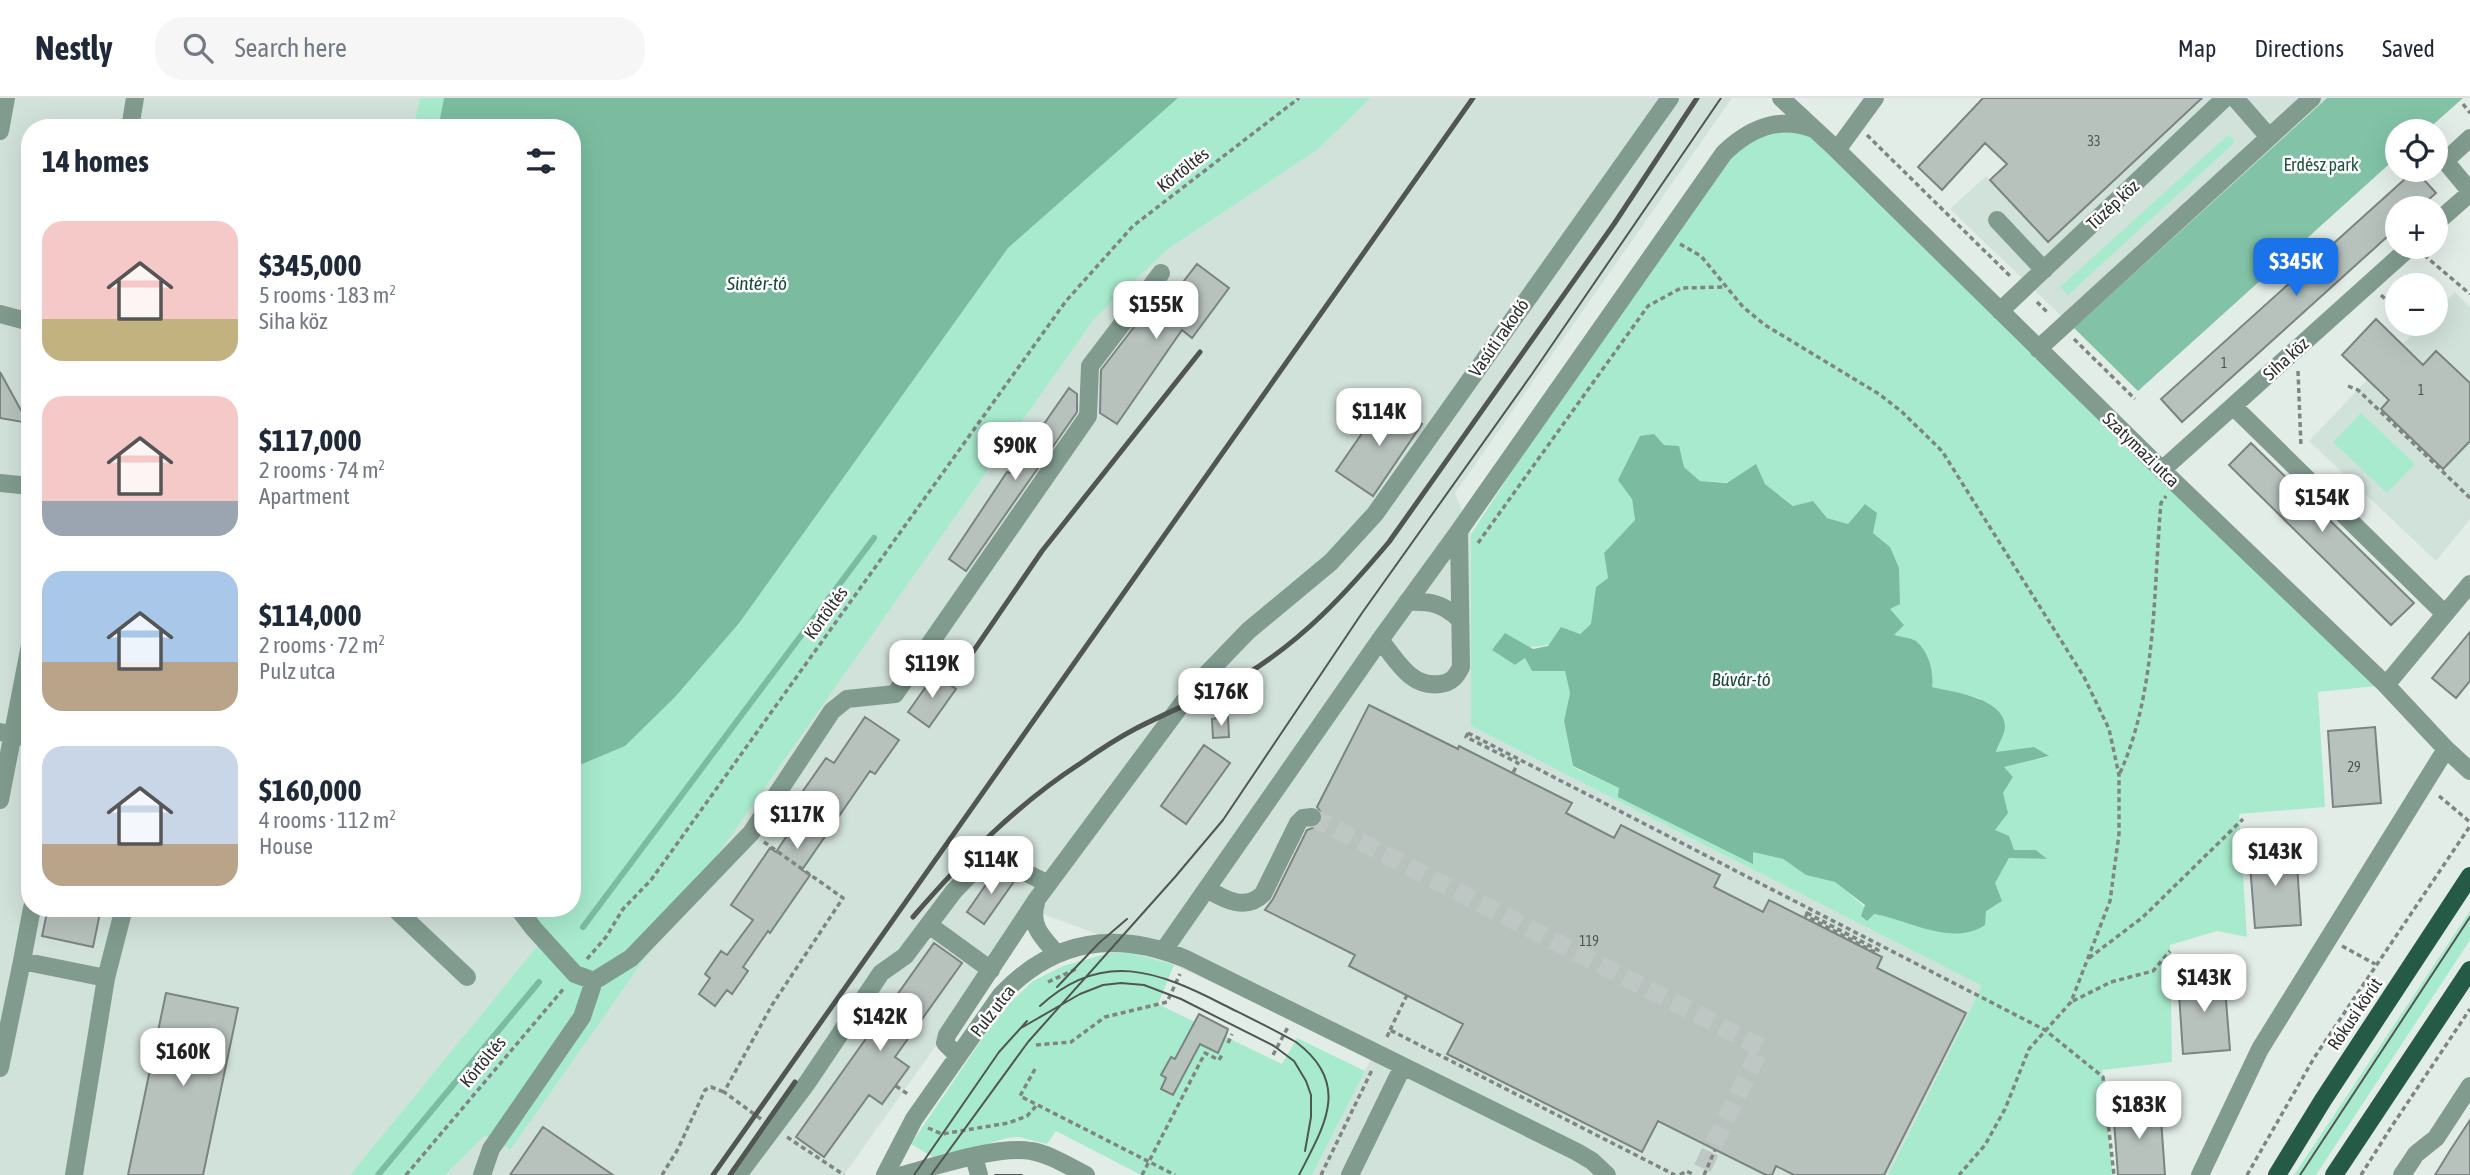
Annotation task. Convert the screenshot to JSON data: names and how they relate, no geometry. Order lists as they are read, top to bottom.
{
  "streets": {
    "main road": ["Rókusi körút"],
    "street": [
      "Tüzép köz",
      "Vasúti rakodó",
      "Siha köz",
      "Szatymazi utca",
      "Pulz utca"
    ],
    "path": ["Körtöltés"]
  },
  "crossings": [
    ["Tüzép köz", "Szatymazi utca"],
    ["Vasúti rakodó", "Pulz utca"],
    ["Siha köz", "Szatymazi utca"]
  ],
  "water": ["Sintér-tó", "Búvár-tó"],
  "parks": ["Erdész park"],
  "house_numbers": [
    "33",
    "1",
    "1",
    "29",
    "119"
  ],
  "page": {
    "header": "Nestly",
    "search": "Search here",
    "nav": ["Map", "Directions", "Saved"],
    "map_buttons": ["+", "−"],
    "heading": "14 homes",
    "list": [
      {
        "name": "$345,000",
        "note": "5 rooms · 183 m² · Siha köz"
      },
      {
        "name": "$117,000",
        "note": "2 rooms · 74 m² · Apartment"
      },
      {
        "name": "$114,000",
        "note": "2 rooms · 72 m² · Pulz utca"
      },
      {
        "name": "$160,000",
        "note": "4 rooms · 112 m² · House"
      }
    ],
    "price": [
      "$345K",
      "$155K",
      "$114K",
      "$90K",
      "$154K",
      "$119K",
      "$176K",
      "$117K",
      "$143K",
      "$114K",
      "$143K",
      "$142K",
      "$160K",
      "$183K"
    ]
  }
}
